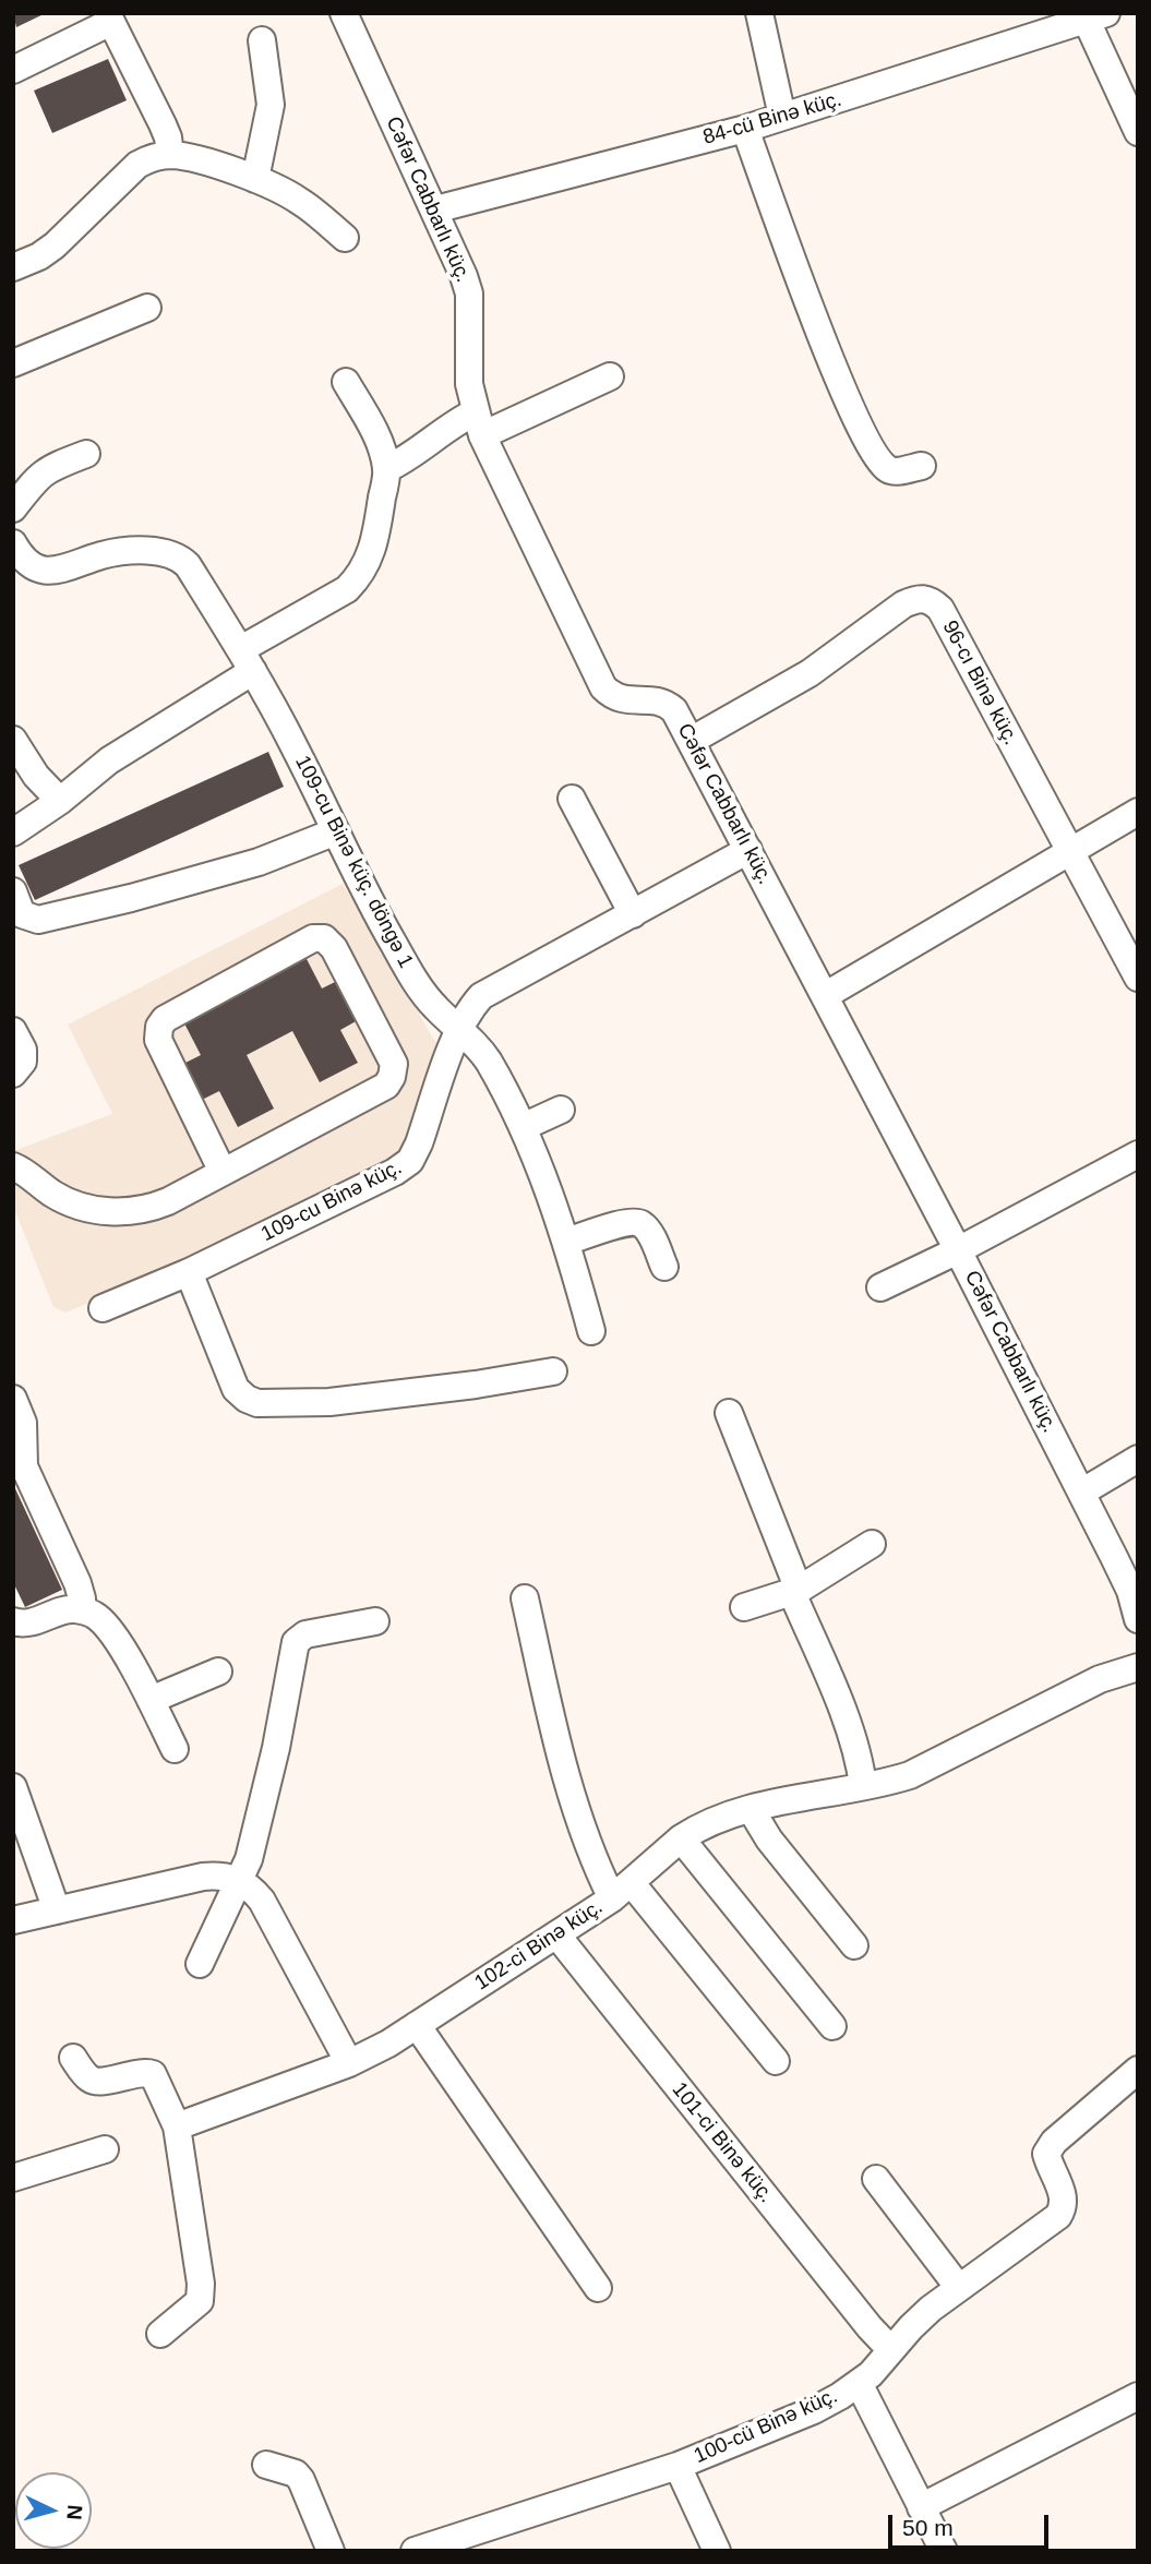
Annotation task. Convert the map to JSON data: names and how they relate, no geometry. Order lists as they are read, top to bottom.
{
  "streets": {
    "street": [
      "84-cü Binə küç.",
      "Cəfər Cabbarlı küç.",
      "96-cı Binə küç.",
      "109-cu Binə küç. döngə 1",
      "109-cu Binə küç.",
      "102-ci Binə küç.",
      "101-ci Binə küç.",
      "100-cü Binə küç."
    ]
  },
  "crossings": [
    ["84-cü Binə küç.", "Cəfər Cabbarlı küç."],
    ["Cəfər Cabbarlı küç.", "96-cı Binə küç."],
    ["Cəfər Cabbarlı küç.", "109-cu Binə küç."],
    ["109-cu Binə küç. döngə 1", "109-cu Binə küç."],
    ["102-ci Binə küç.", "101-ci Binə küç."],
    ["101-ci Binə küç.", "100-cü Binə küç."]
  ],
  "scale_bar": "50 m",
  "north": "right"
}
